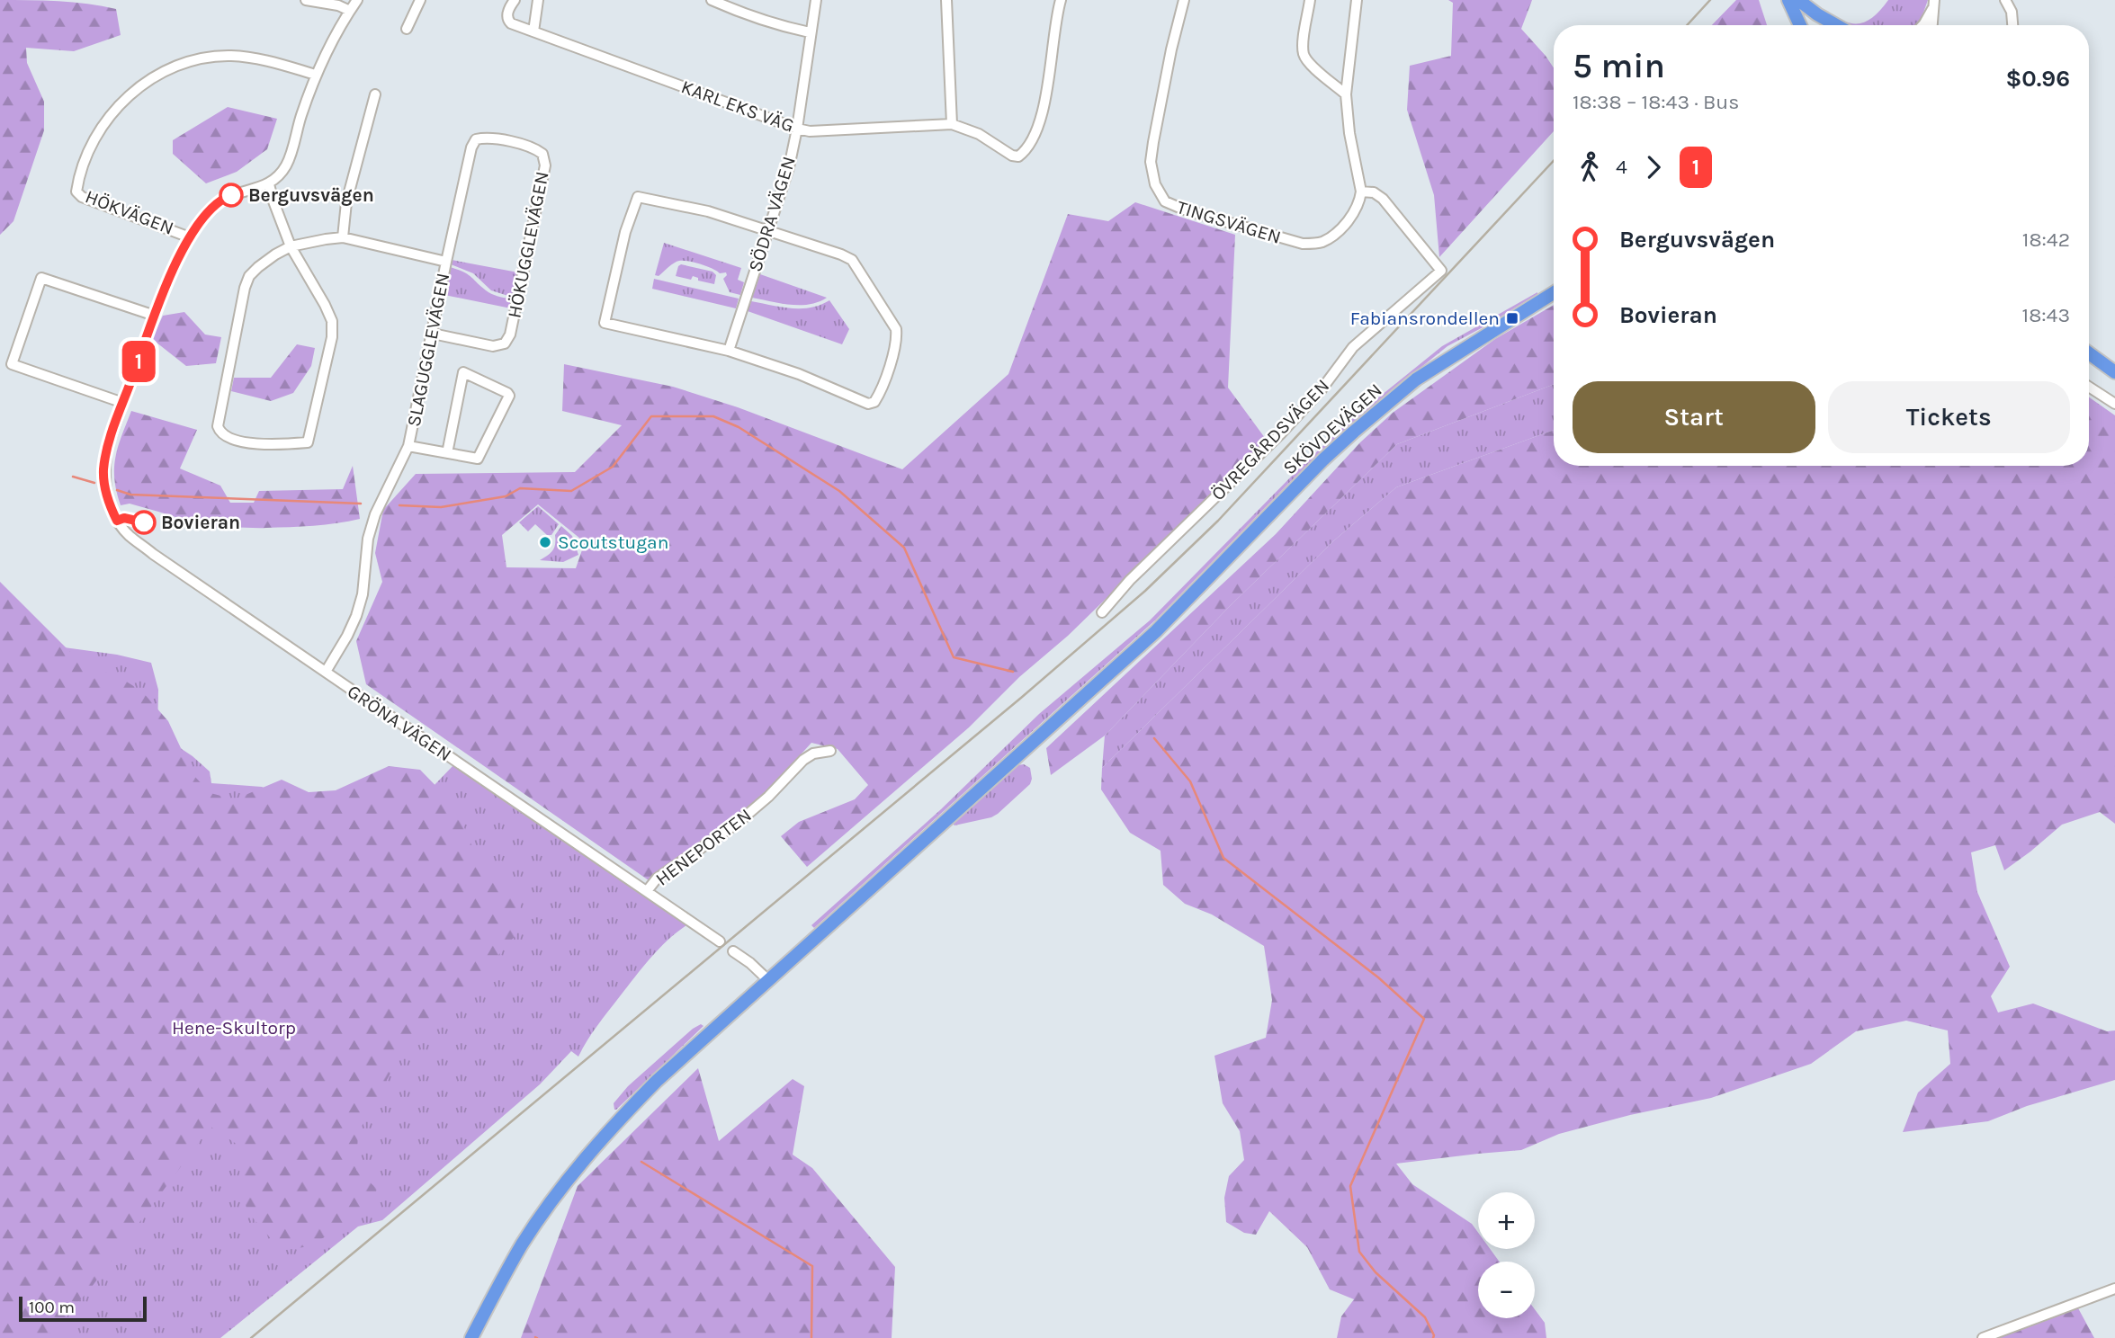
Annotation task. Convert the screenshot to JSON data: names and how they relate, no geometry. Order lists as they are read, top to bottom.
{
  "streets": {
    "main road": ["SKÖVDEVÄGEN"],
    "street": [
      "KARL EKS VÄG",
      "HÖKVÄGEN",
      "SÖDRA VÄGEN",
      "TINGSVÄGEN",
      "HÖKUGGLEVÄGEN",
      "SLAGUGGLEVÄGEN",
      "ÖVREGÅRDSVÄGEN",
      "GRÖNA VÄGEN",
      "HENEPORTEN"
    ]
  },
  "crossings": [
    ["KARL EKS VÄG", "SÖDRA VÄGEN"],
    ["TINGSVÄGEN", "ÖVREGÅRDSVÄGEN"],
    ["HÖKUGGLEVÄGEN", "SLAGUGGLEVÄGEN"],
    ["SLAGUGGLEVÄGEN", "GRÖNA VÄGEN"],
    ["GRÖNA VÄGEN", "HENEPORTEN"]
  ],
  "parks": ["Hene-Skultorp"],
  "places": {
    "other": ["Berguvsvägen", "Bovieran", "Scoutstugan"],
    "transit": ["Fabiansrondellen"]
  },
  "lines": ["bus line 1"],
  "scale_bar": "100 m",
  "page": {
    "on_map": "1",
    "heading": ["5 min", "18:38 – 18:43 · Bus", "$0.96"],
    "legs": ["4", "1"],
    "list": [
      {
        "name": "Berguvsvägen",
        "value": "18:42"
      },
      {
        "name": "Bovieran",
        "value": "18:43"
      }
    ],
    "buttons": ["Start", "Tickets"],
    "map_buttons": ["+", "−"],
    "scale": "100 m"
  }
}
